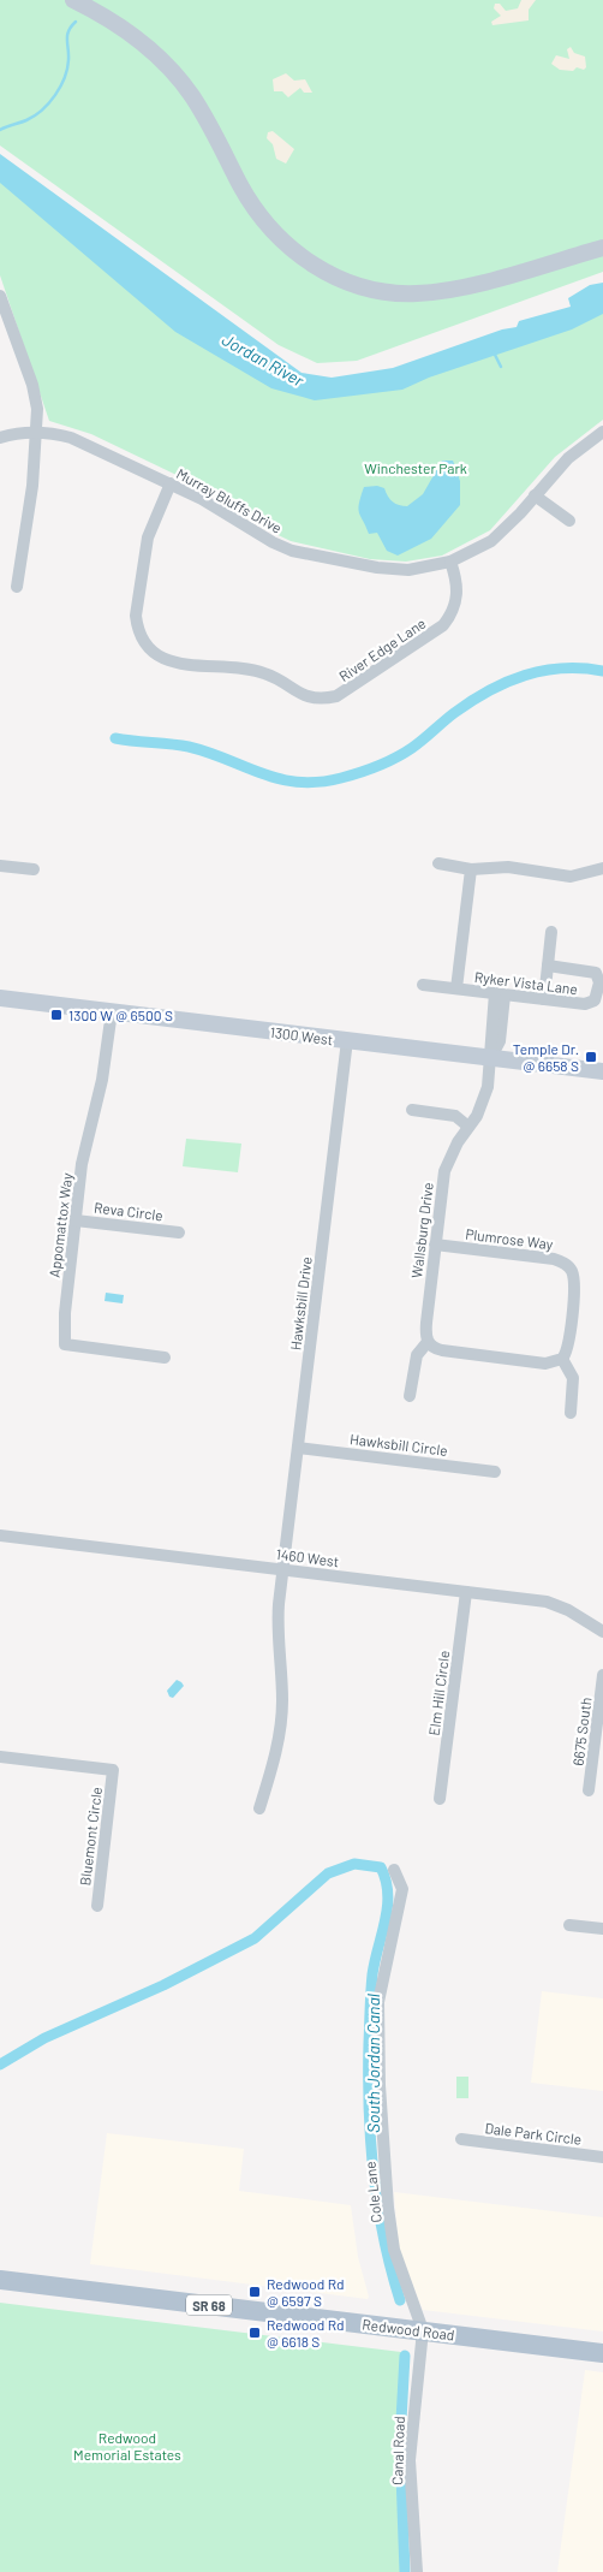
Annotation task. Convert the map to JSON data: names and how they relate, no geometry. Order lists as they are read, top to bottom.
{
  "streets": {
    "main road": ["SR 68", "Redwood Road"],
    "street": [
      "Murray Bluffs Drive",
      "River Edge Lane",
      "Ryker Vista Lane",
      "1300 West",
      "Reva Circle",
      "Appomattox Way",
      "Wallsburg Drive",
      "Plumrose Way",
      "Hawksbill Drive",
      "Hawksbill Circle",
      "1460 West",
      "Elm Hill Circle",
      "6675 South",
      "Bluemont Circle",
      "Dale Park Circle",
      "Cole Lane",
      "Canal Road"
    ]
  },
  "crossings": [
    ["Murray Bluffs Drive", "River Edge Lane"],
    ["Ryker Vista Lane", "Wallsburg Drive"],
    ["1300 West", "Appomattox Way"],
    ["1300 West", "Wallsburg Drive"],
    ["1300 West", "Hawksbill Drive"],
    ["Reva Circle", "Appomattox Way"],
    ["Wallsburg Drive", "Plumrose Way"],
    ["Hawksbill Drive", "Hawksbill Circle"],
    ["Hawksbill Drive", "1460 West"],
    ["1460 West", "Elm Hill Circle"],
    ["Cole Lane", "Redwood Road"],
    ["Cole Lane", "Canal Road"],
    ["Redwood Road", "Canal Road"]
  ],
  "water": ["Jordan River", "South Jordan Canal"],
  "parks": ["Winchester Park", "Redwood Memorial Estates"],
  "places": {
    "transit": [
      "1300 W @ 6500 S",
      "Temple Dr. @ 6658 S",
      "Redwood Rd @ 6597 S",
      "Redwood Rd @ 6618 S"
    ]
  }
}
